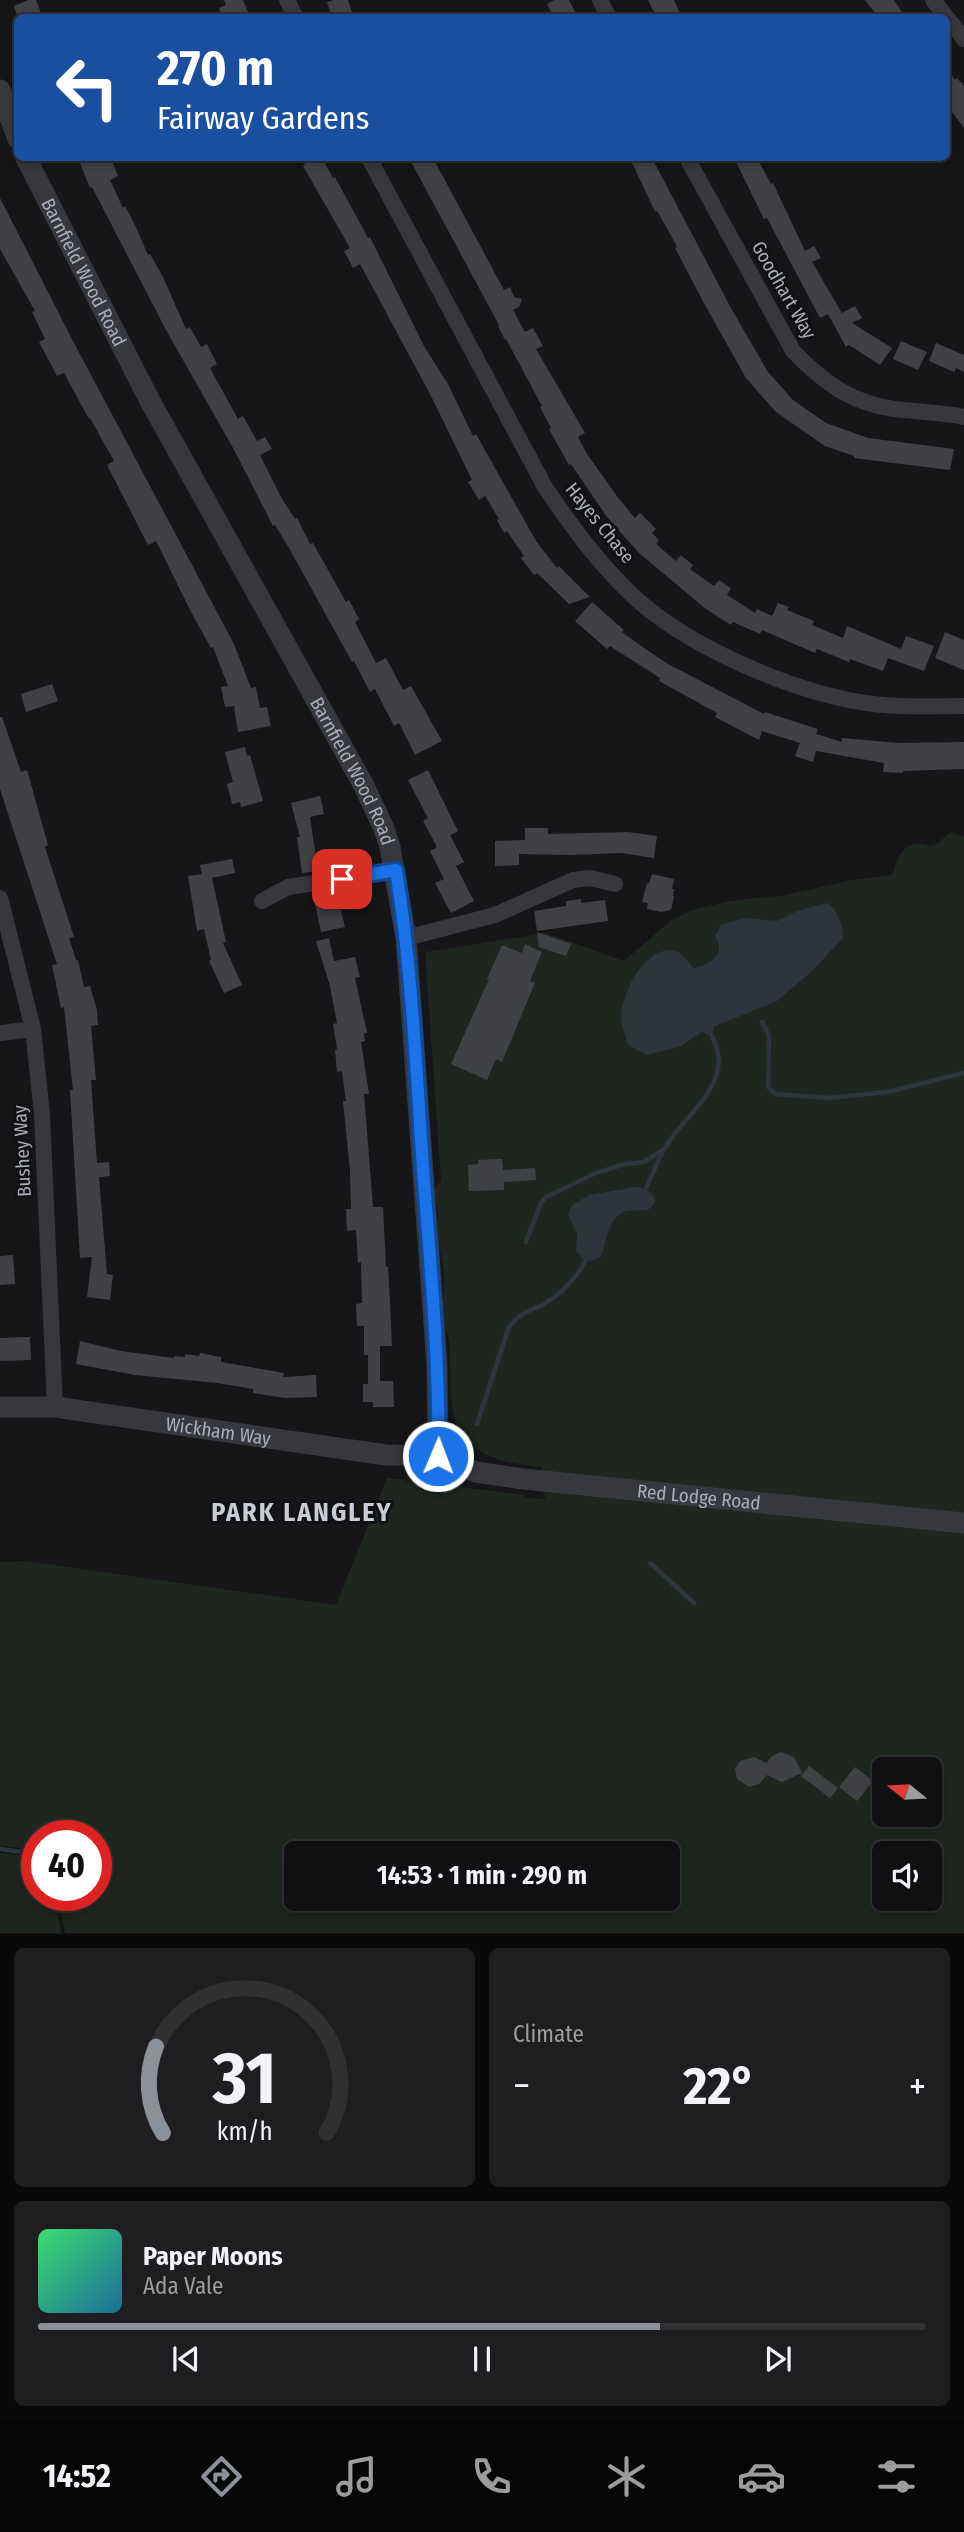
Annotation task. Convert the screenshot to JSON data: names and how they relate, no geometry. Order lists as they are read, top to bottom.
{
  "streets": {
    "street": [
      "Barnfield Wood Road",
      "Goodhart Way",
      "Hayes Chase",
      "Bushey Way",
      "Wickham Way",
      "Red Lodge Road"
    ]
  },
  "crossings": [
    ["Barnfield Wood Road", "Wickham Way"],
    ["Barnfield Wood Road", "Red Lodge Road"],
    ["Bushey Way", "Wickham Way"],
    ["Wickham Way", "Red Lodge Road"]
  ],
  "districts": ["PARK LANGLEY"],
  "north": "left",
  "page": {
    "turn": ["270 m", "Fairway Gardens"],
    "limit": "40",
    "trip": "14:53 · 1 min · 290 m",
    "tile": "Climate",
    "heat": ["−", "22°", "+"],
    "song": ["Paper Moons", "Ada Vale"],
    "tabs": "14:52",
    "gauge": ["31", "km/h"]
  }
}
